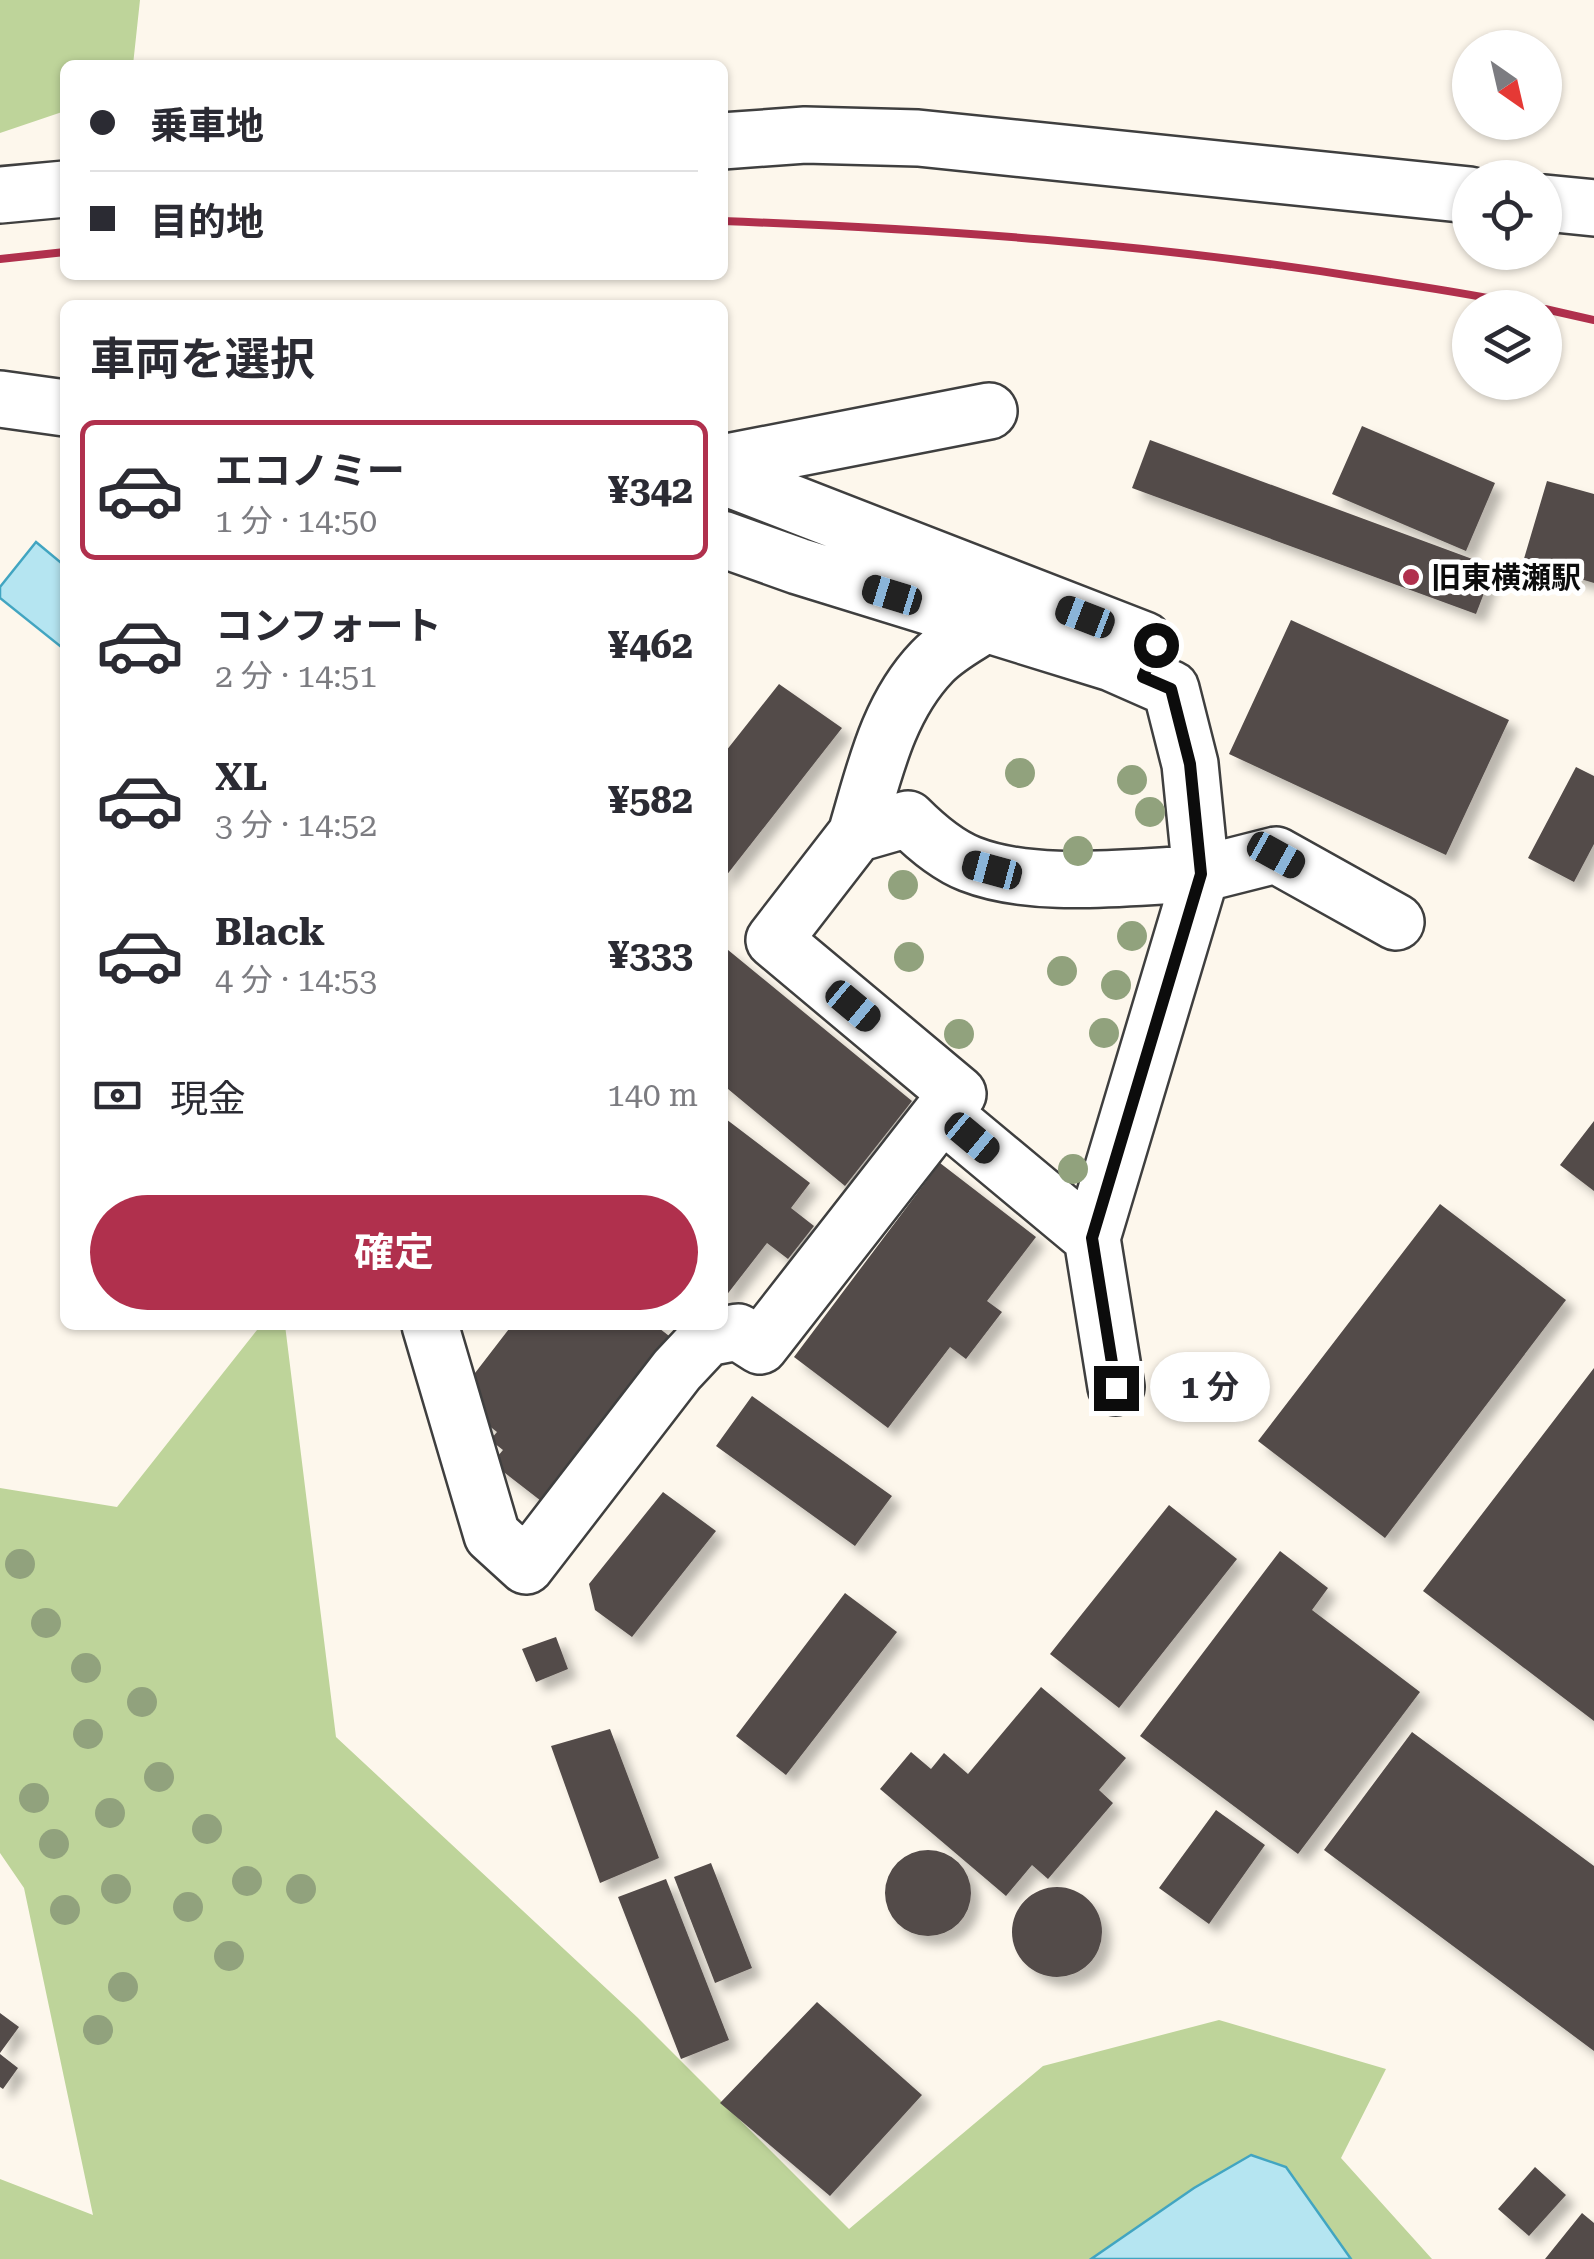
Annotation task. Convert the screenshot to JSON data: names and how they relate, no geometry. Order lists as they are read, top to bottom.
{
  "places": ["旧東横瀬駅"],
  "north": "bottom right",
  "page": {
    "banner": ["乗車地", "目的地"],
    "heading": "車両を選択",
    "list": [
      {
        "name": "エコノミー",
        "note": "1 分 · 14:50",
        "value": "¥342"
      },
      {
        "name": "コンフォート",
        "note": "2 分 · 14:51",
        "value": "¥462"
      },
      {
        "name": "XL",
        "note": "3 分 · 14:52",
        "value": "¥582"
      },
      {
        "name": "Black",
        "note": "4 分 · 14:53",
        "value": "¥333"
      }
    ],
    "pay": ["現金", "140 m"],
    "buttons": "確定",
    "bubble": "1 分"
  }
}
